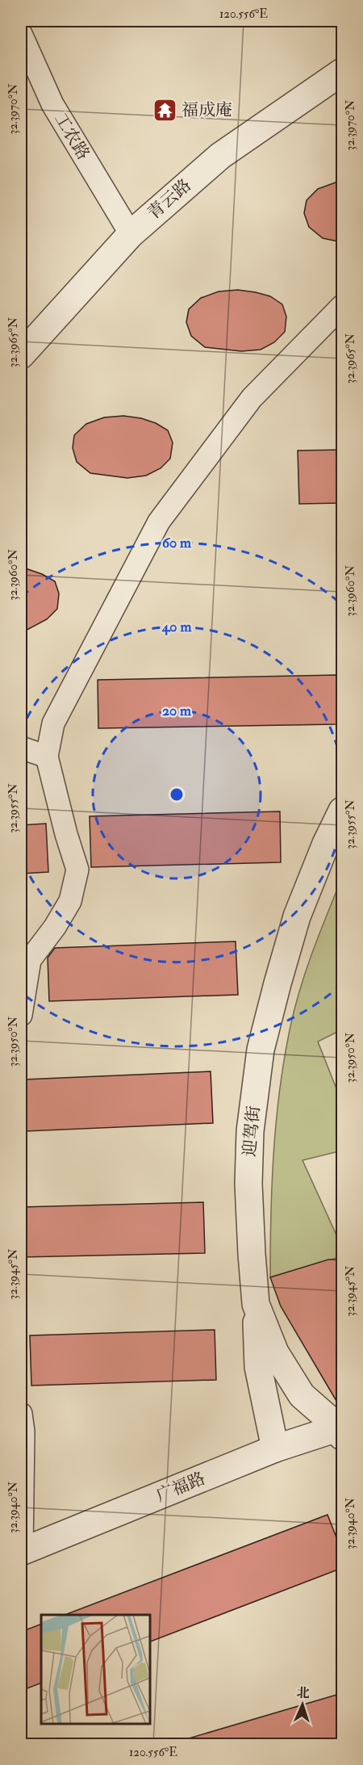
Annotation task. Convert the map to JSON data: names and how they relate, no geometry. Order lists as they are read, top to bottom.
{
  "streets": {
    "street": [
      "工农路",
      "青云路",
      "迎驾街",
      "广福路"
    ]
  },
  "crossings": [
    ["工农路", "青云路"],
    ["迎驾街", "广福路"]
  ],
  "places": {
    "temple": ["福成庵"]
  },
  "north": "top",
  "coordinates": [
    "120.556°E",
    "32.3970°N",
    "32.3965°N",
    "32.3960°N",
    "32.3955°N",
    "32.3950°N",
    "32.3945°N",
    "32.3940°N"
  ],
  "rings": ["60 m", "40 m", "20 m"]
}
